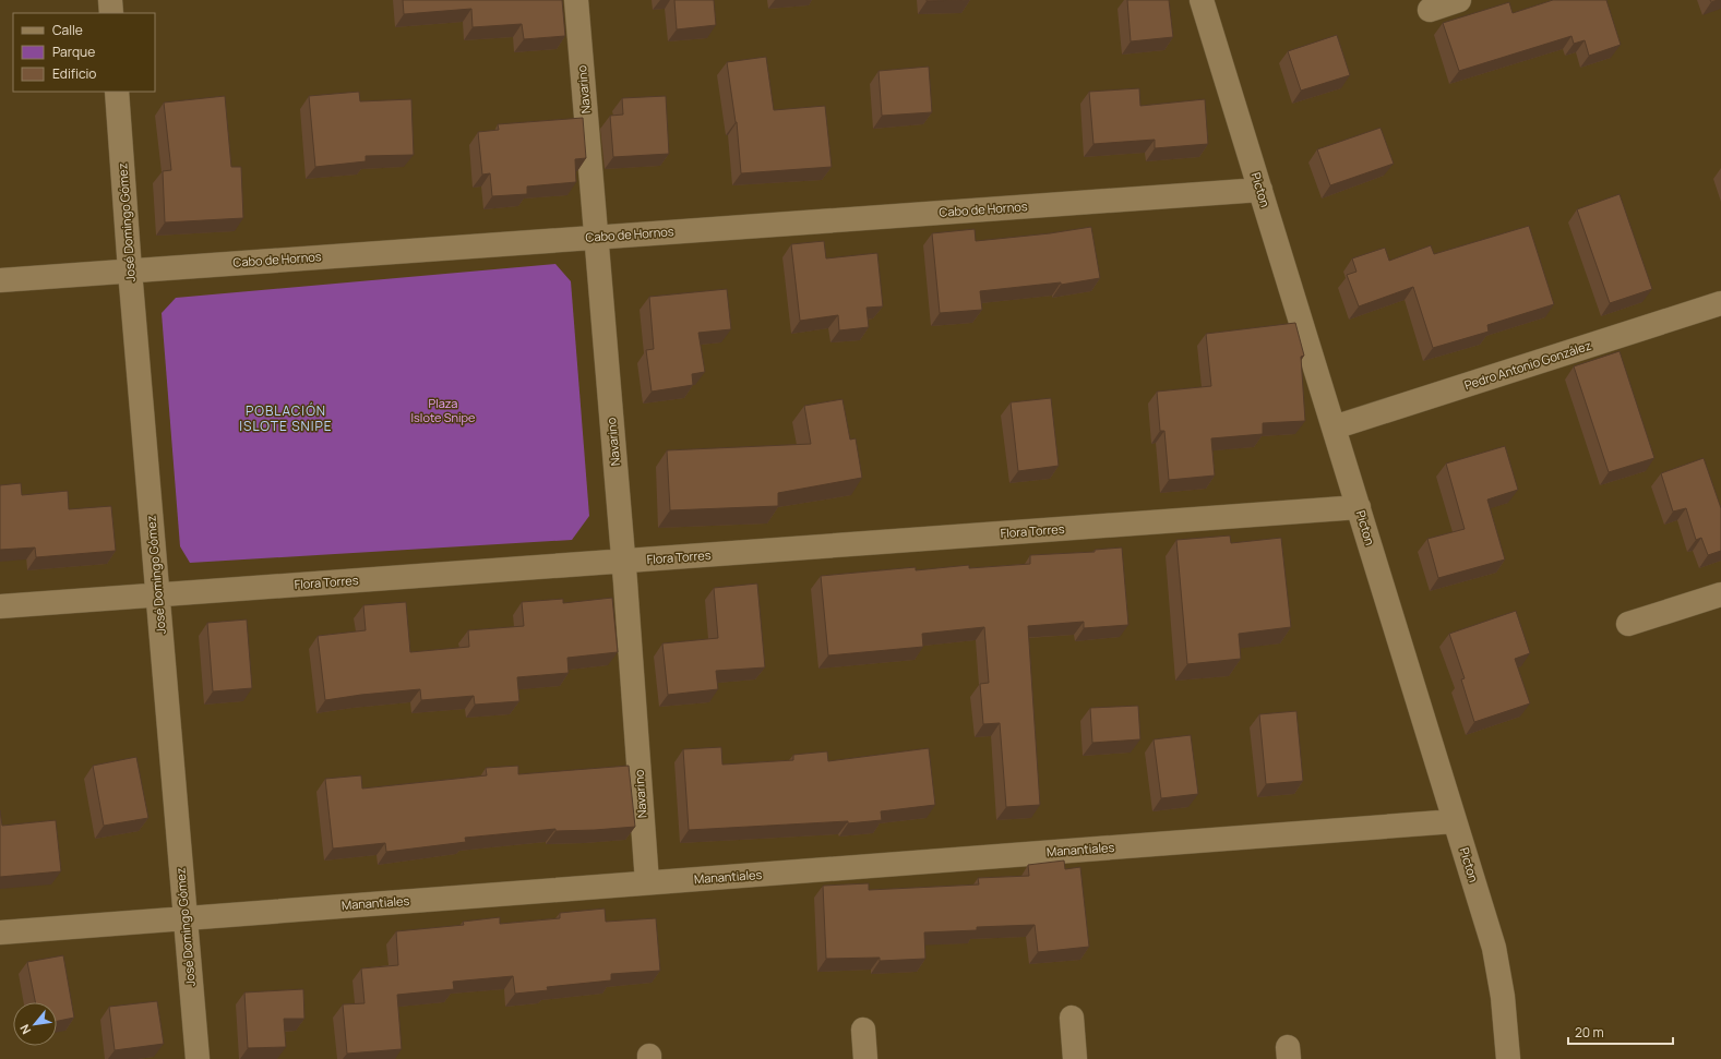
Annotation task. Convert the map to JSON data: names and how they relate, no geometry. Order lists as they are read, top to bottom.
{
  "streets": {
    "street": [
      "Navarino",
      "Picton",
      "Cabo de Hornos",
      "José Domingo Gómez",
      "Pedro Antonio González",
      "Flora Torres",
      "Manantiales"
    ]
  },
  "crossings": [
    ["Navarino", "Cabo de Hornos"],
    ["Navarino", "Flora Torres"],
    ["Navarino", "Manantiales"],
    ["Picton", "Cabo de Hornos"],
    ["Picton", "Pedro Antonio González"],
    ["Picton", "Flora Torres"],
    ["Picton", "Manantiales"],
    ["Cabo de Hornos", "José Domingo Gómez"],
    ["José Domingo Gómez", "Flora Torres"],
    ["José Domingo Gómez", "Manantiales"]
  ],
  "districts": ["POBLACIÓN ISLOTE SNIPE"],
  "parks": ["Plaza Islote Snipe"],
  "legend": ["Calle", "Parque", "Edificio"],
  "scale_bar": "20 m",
  "north": "bottom left"
}
